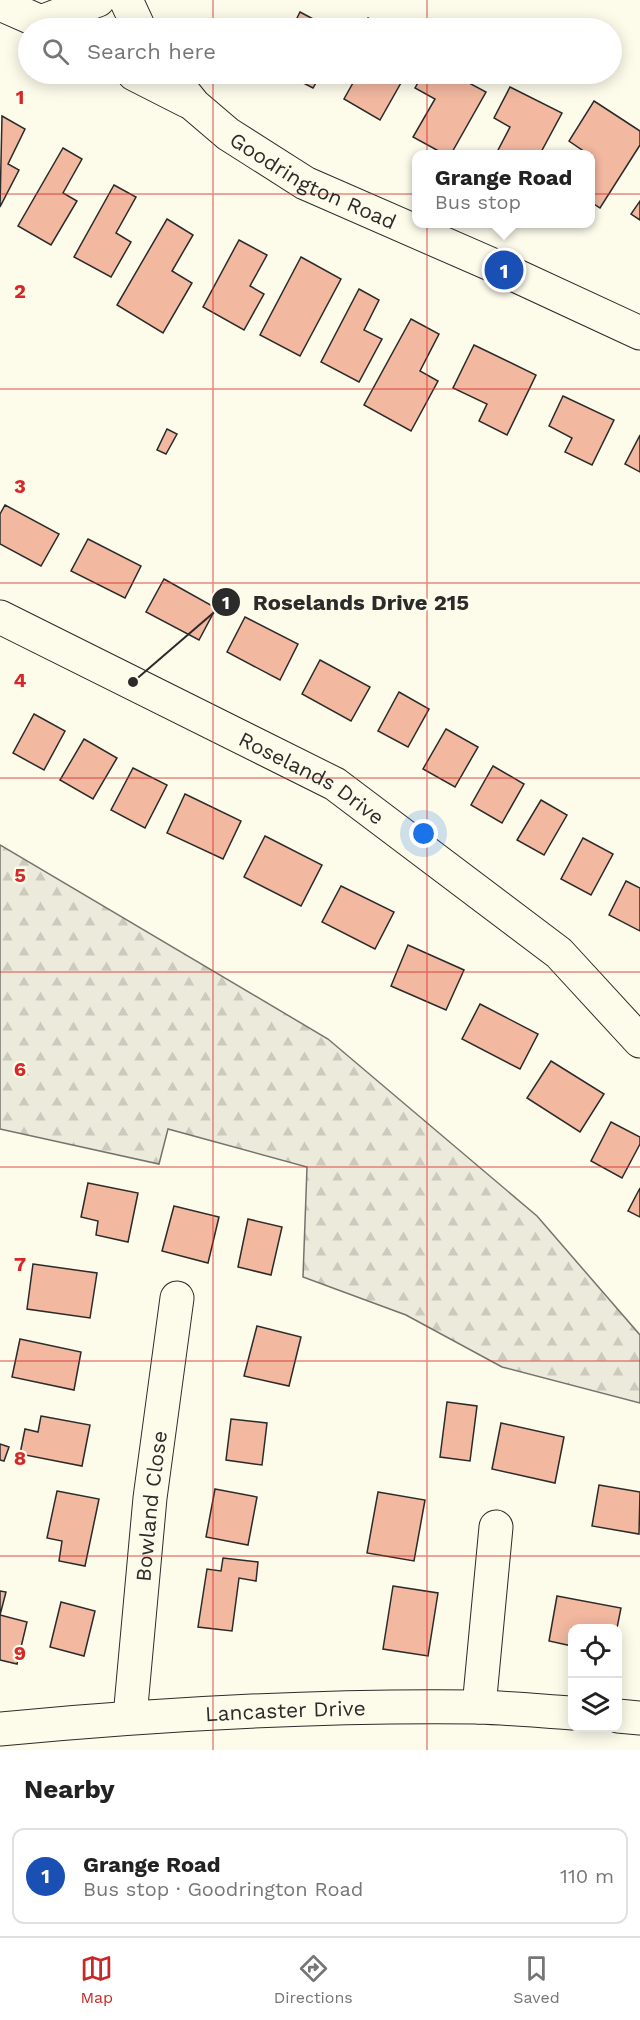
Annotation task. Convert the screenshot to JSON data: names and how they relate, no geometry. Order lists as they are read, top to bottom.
{
  "streets": {
    "street": [
      "Goodrington Road",
      "Roselands Drive",
      "Bowland Close",
      "Lancaster Drive"
    ]
  },
  "crossings": [
    ["Bowland Close", "Lancaster Drive"]
  ],
  "places": ["Roselands Drive 215"],
  "page": {
    "search": "Search here",
    "popup": ["Grange Road", "Bus stop"],
    "pins": "1",
    "heading": "Nearby",
    "list": [
      {
        "mark": "1",
        "name": "Grange Road",
        "note": "Bus stop · Goodrington Road",
        "value": "110 m"
      }
    ],
    "nav": ["Map", "Directions", "Saved"]
  },
  "grid": {
    "rows": [
      "1",
      "2",
      "3",
      "4",
      "5",
      "6",
      "7",
      "8",
      "9"
    ]
  }
}
